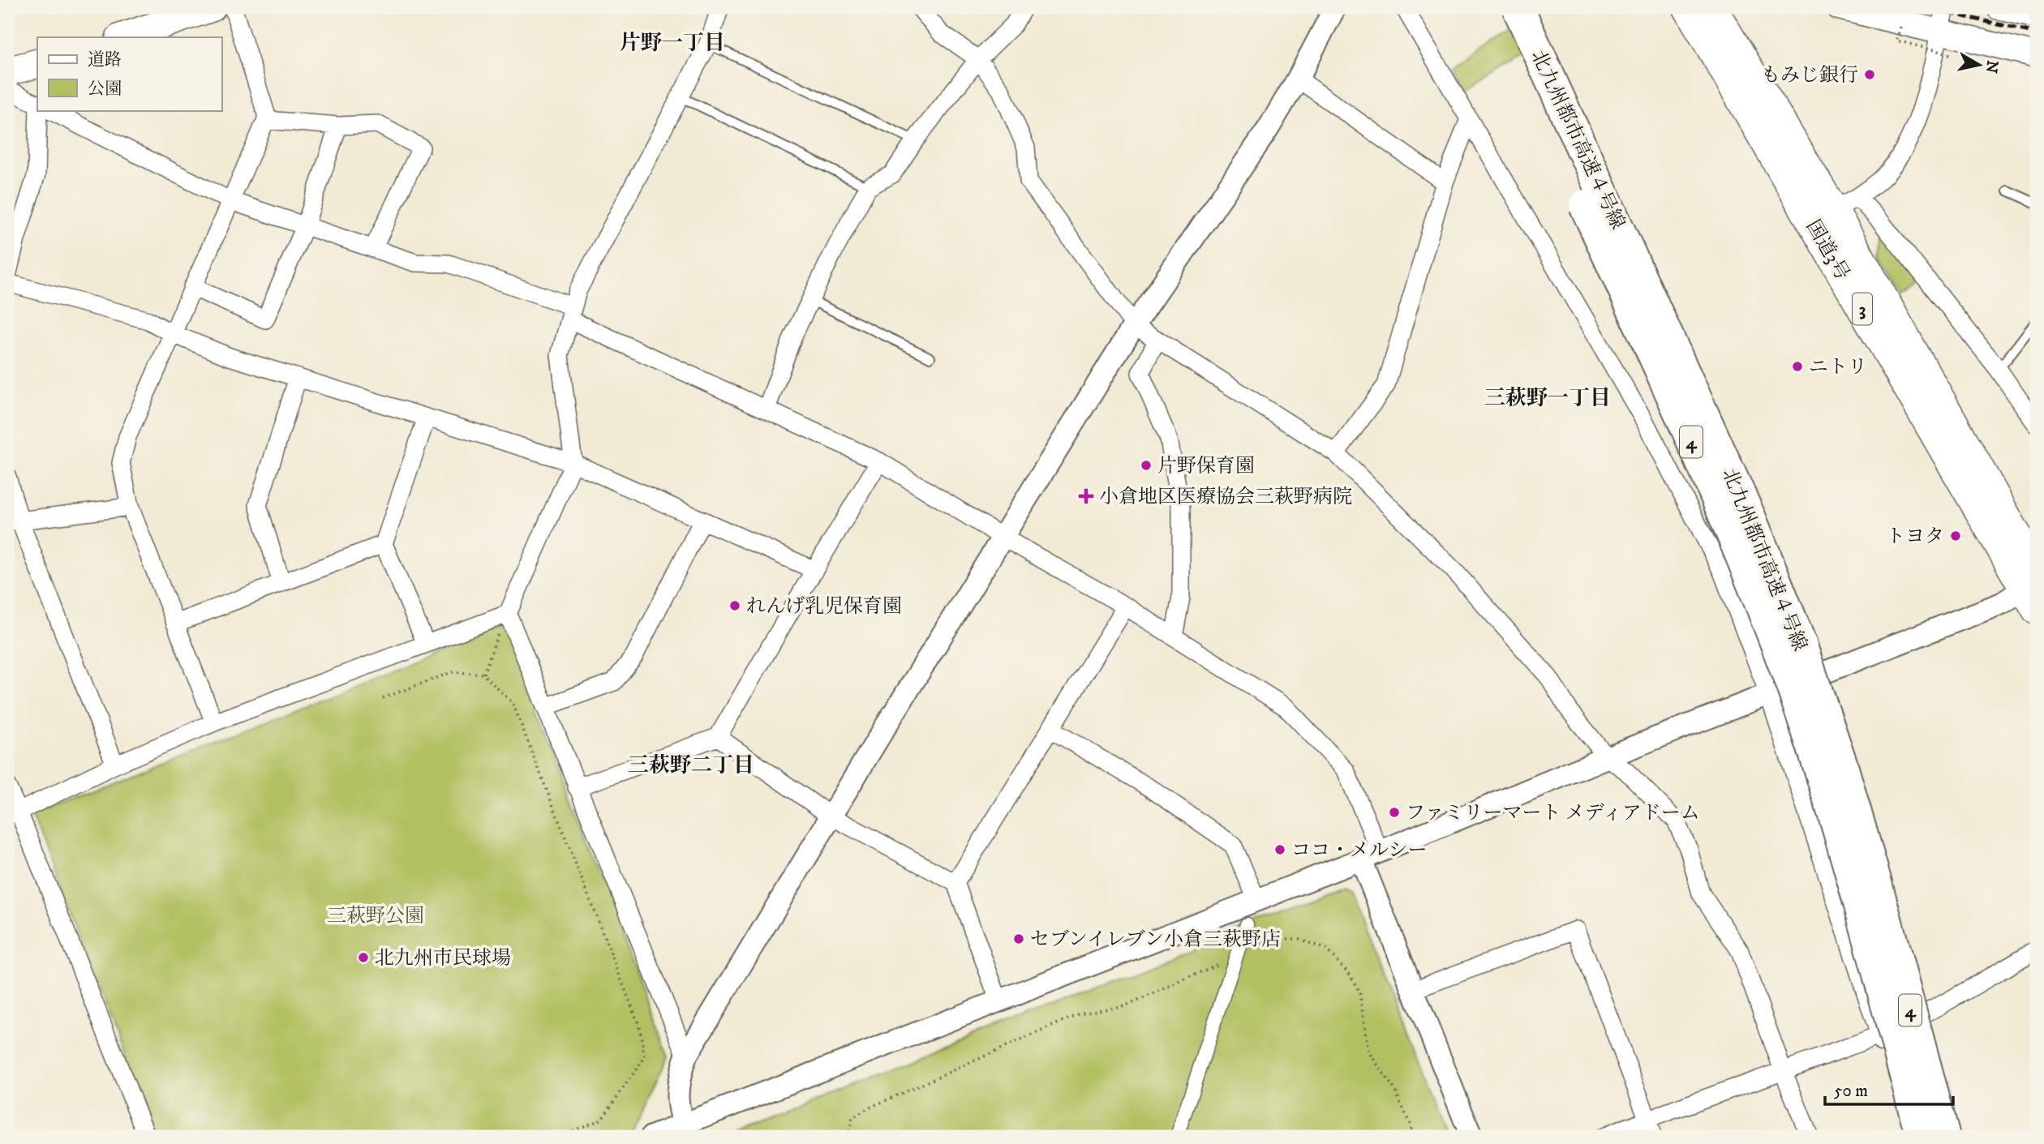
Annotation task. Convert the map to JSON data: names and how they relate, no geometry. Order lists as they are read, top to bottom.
{
  "streets": {
    "highway": [
      "北九州都市高速４号線",
      "国道3号",
      "3",
      "4"
    ]
  },
  "districts": ["片野一丁目", "三萩野一丁目", "三萩野二丁目"],
  "parks": ["三萩野公園"],
  "places": {
    "other": [
      "もみじ銀行",
      "ニトリ",
      "片野保育園",
      "トヨタ",
      "れんげ乳児保育園",
      "ファミリーマート メディアドーム",
      "ココ・メルシー",
      "セブンイレブン小倉三萩野店",
      "北九州市民球場"
    ],
    "health": ["小倉地区医療協会三萩野病院"]
  },
  "legend": ["道路", "公園"],
  "scale_bar": "50 m",
  "north": "right"
}
